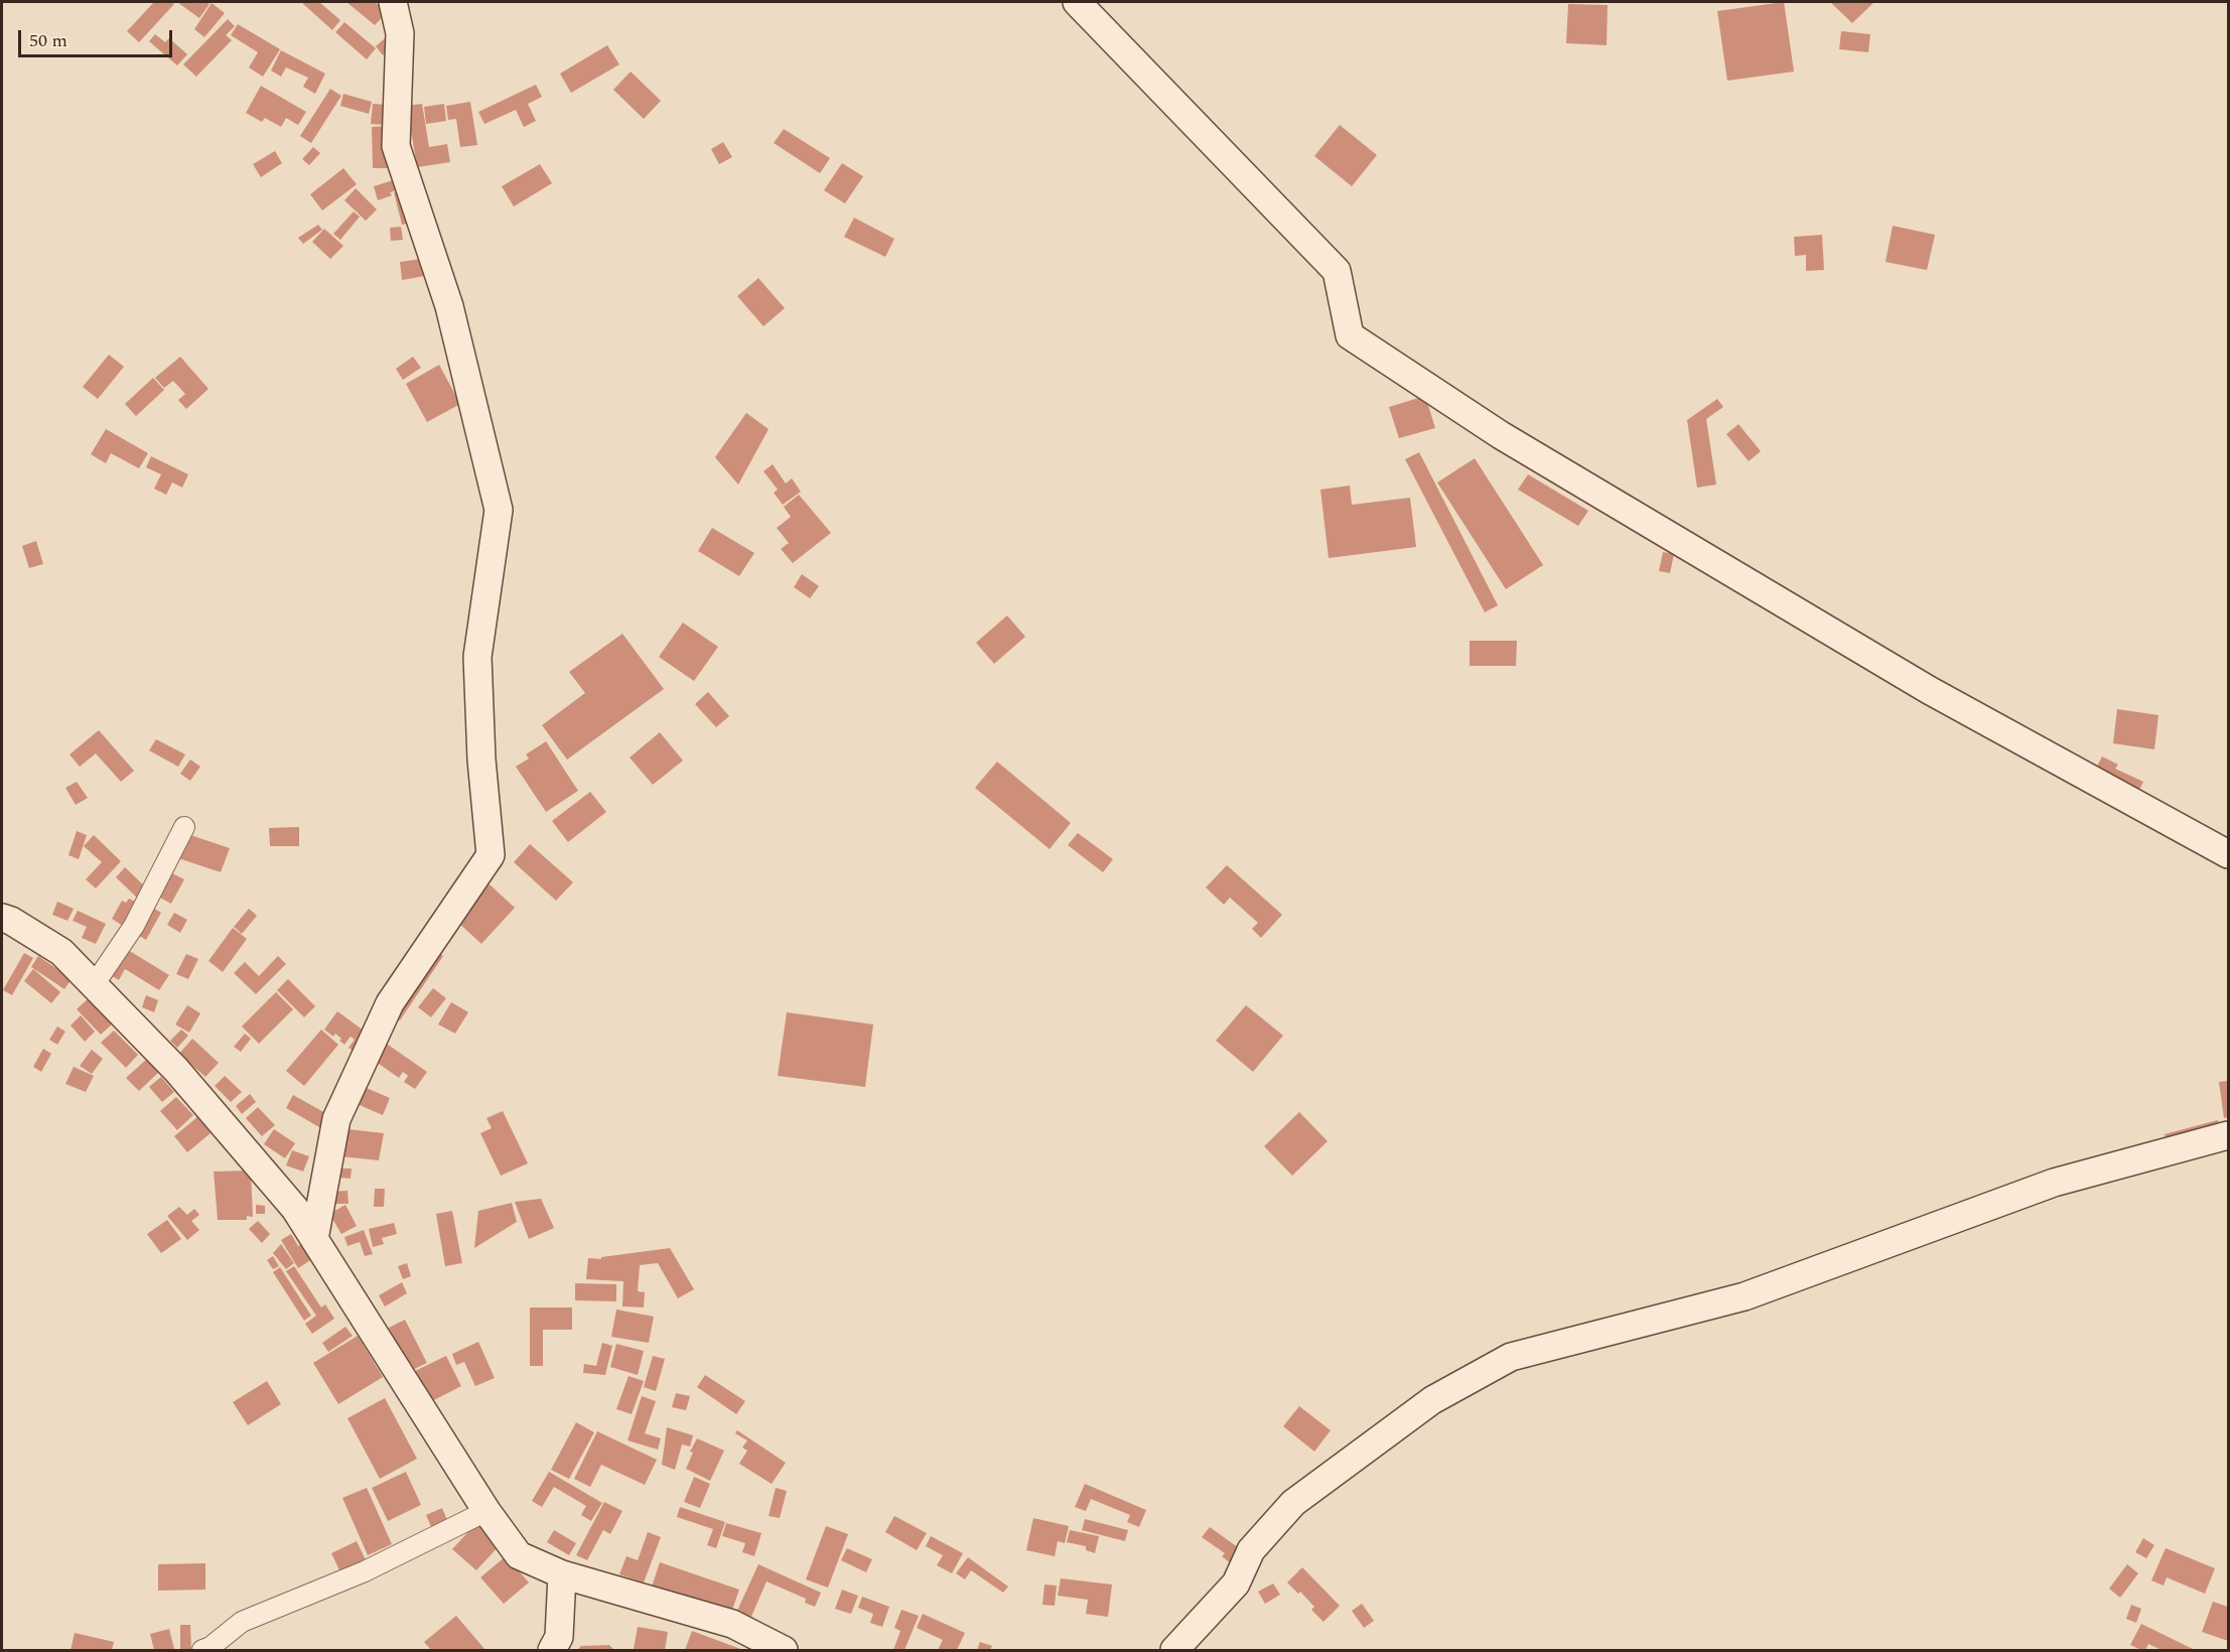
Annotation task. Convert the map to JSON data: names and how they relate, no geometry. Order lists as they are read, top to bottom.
{
  "scale_bar": "50 m"
}
